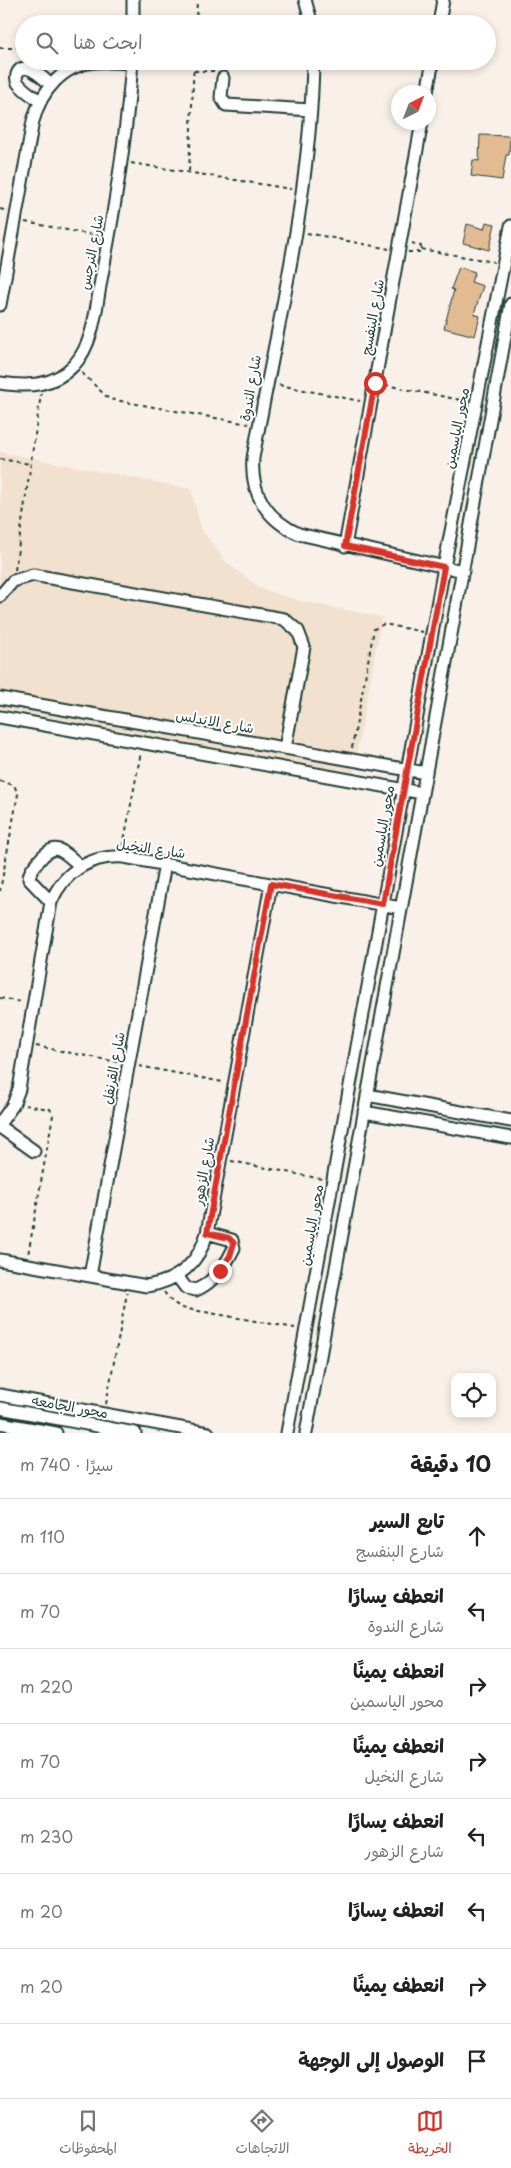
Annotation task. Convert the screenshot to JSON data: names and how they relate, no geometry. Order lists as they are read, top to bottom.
{
  "streets": {
    "street": [
      "شارع النرجس",
      "شارع البنفسج",
      "شارع الندوة",
      "محور الياسمين",
      "شارع الاندلس",
      "شارع النخيل",
      "شارع القرنفل",
      "شارع الزهور",
      "محور الجامعه"
    ]
  },
  "crossings": [
    ["شارع البنفسج", "شارع الندوة"],
    ["شارع الندوة", "محور الياسمين"],
    ["محور الياسمين", "شارع الاندلس"],
    ["محور الياسمين", "شارع النخيل"],
    ["شارع النخيل", "شارع القرنفل"],
    ["شارع النخيل", "شارع الزهور"],
    ["شارع القرنفل", "شارع الزهور"]
  ],
  "north": "top right",
  "page": {
    "search": "ابحث هنا",
    "heading": ["10 دقيقة", "سيرًا · 740 m"],
    "list": [
      ["تابع السير", "شارع البنفسج", "110 m"],
      ["انعطف يسارًا", "شارع الندوة", "70 m"],
      ["انعطف يمينًا", "محور الياسمين", "220 m"],
      ["انعطف يمينًا", "شارع النخيل", "70 m"],
      ["انعطف يسارًا", "شارع الزهور", "230 m"],
      ["انعطف يسارًا", "20 m"],
      ["انعطف يمينًا", "20 m"],
      "الوصول إلى الوجهة"
    ],
    "nav": ["الخريطة", "الاتجاهات", "المحفوظات"]
  }
}
